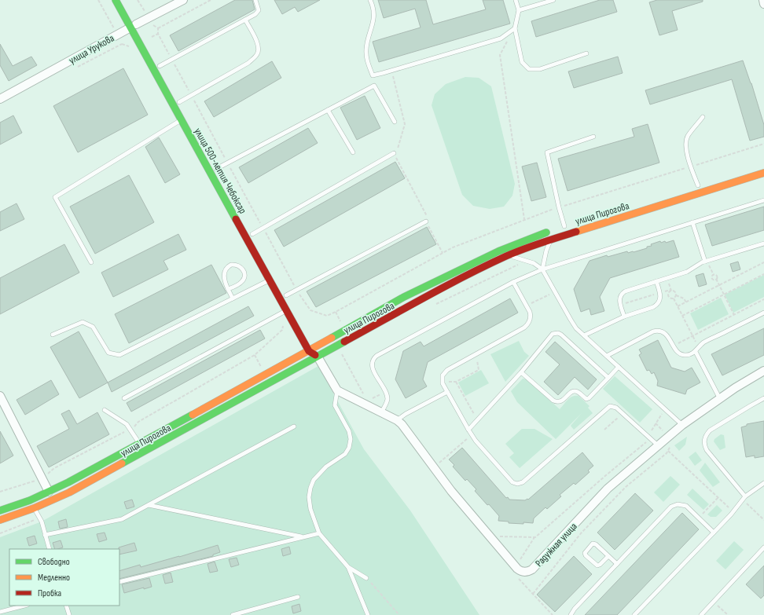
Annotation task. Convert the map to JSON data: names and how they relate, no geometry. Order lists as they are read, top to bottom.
{
  "streets": {
    "main road": ["улица 500-летия Чебоксар", "улица Пирогова"],
    "street": ["улица Урукова", "Радужная улица"]
  },
  "crossings": [
    ["улица Урукова", "улица 500-летия Чебоксар"],
    ["улица 500-летия Чебоксар", "улица Пирогова"]
  ],
  "legend": ["Свободно", "Медленно", "Пробка"]
}
